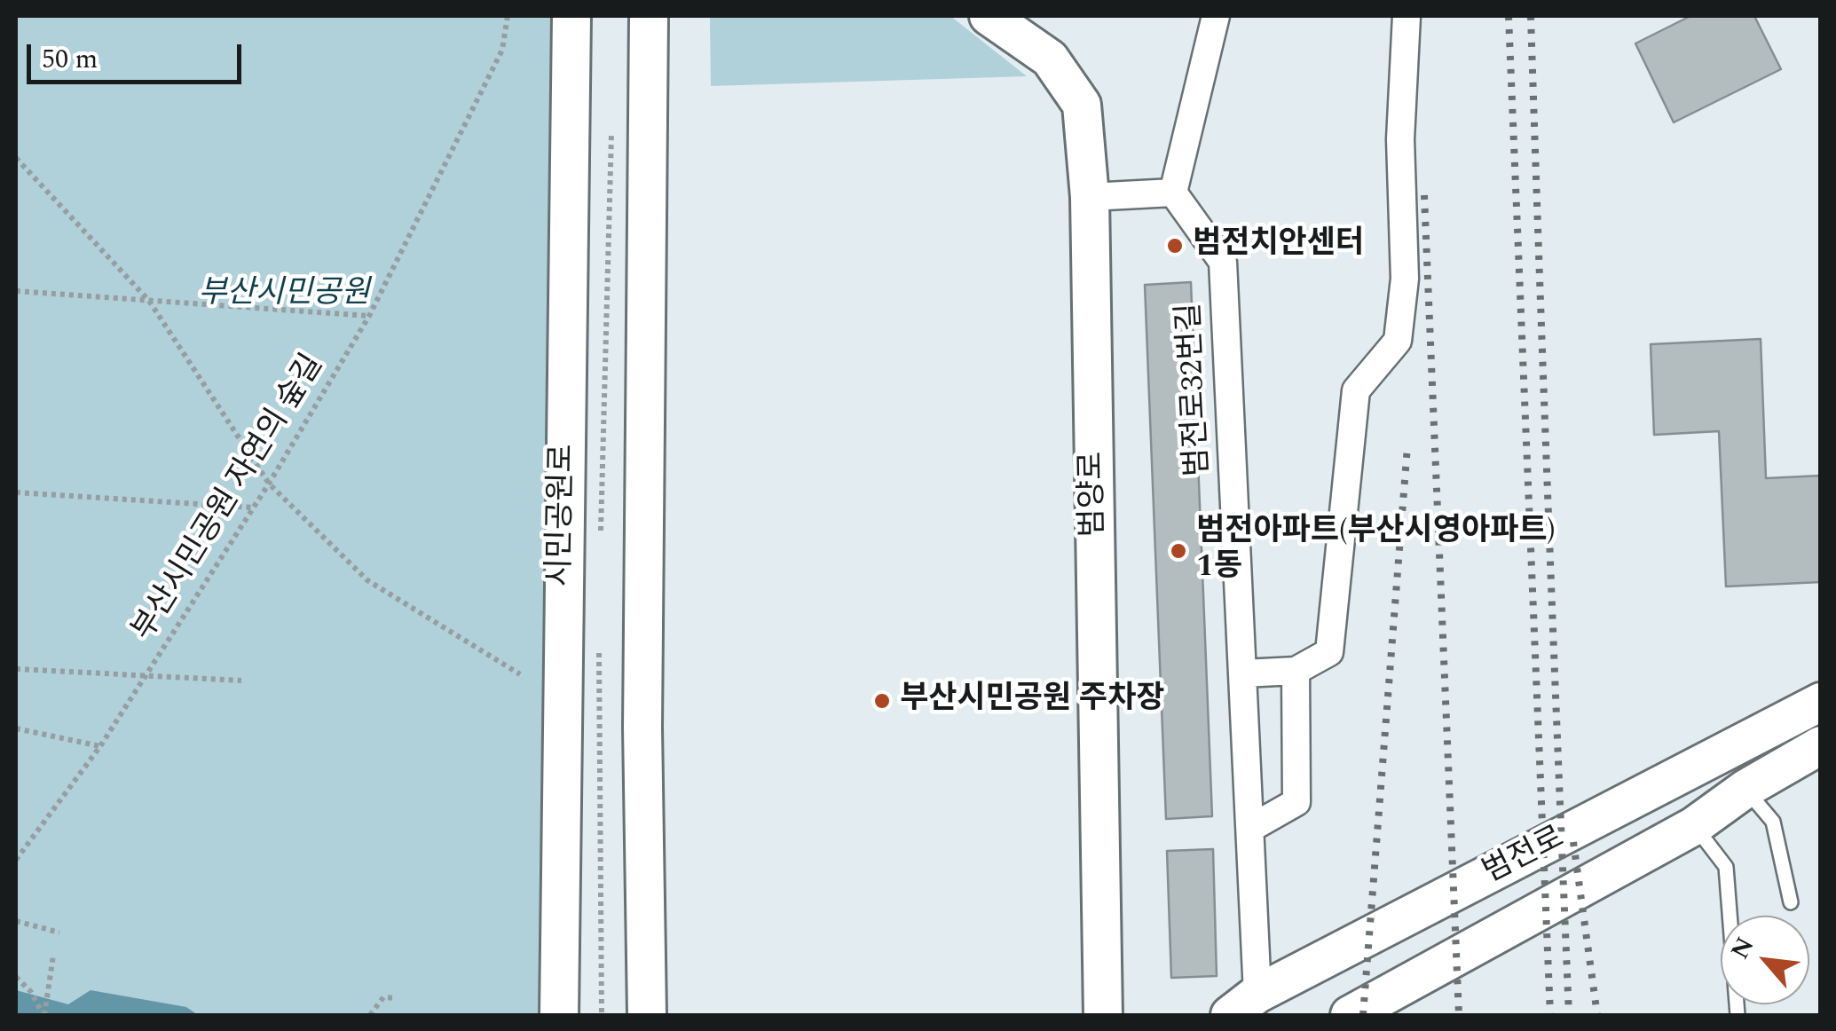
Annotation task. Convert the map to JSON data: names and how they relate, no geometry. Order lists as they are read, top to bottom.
{
  "streets": {
    "main road": ["범양로", "시민공원로", "범전로"],
    "street": ["범전로32번길"],
    "path": ["부산시민공원 자연의 숲길"]
  },
  "crossings": [
    ["범전로32번길", "범전로"]
  ],
  "parks": ["부산시민공원"],
  "places": ["범전치안센터", "범전아파트(부산시영아파트) 1동", "부산시민공원 주차장"],
  "scale_bar": "50 m",
  "north": "top left"
}
